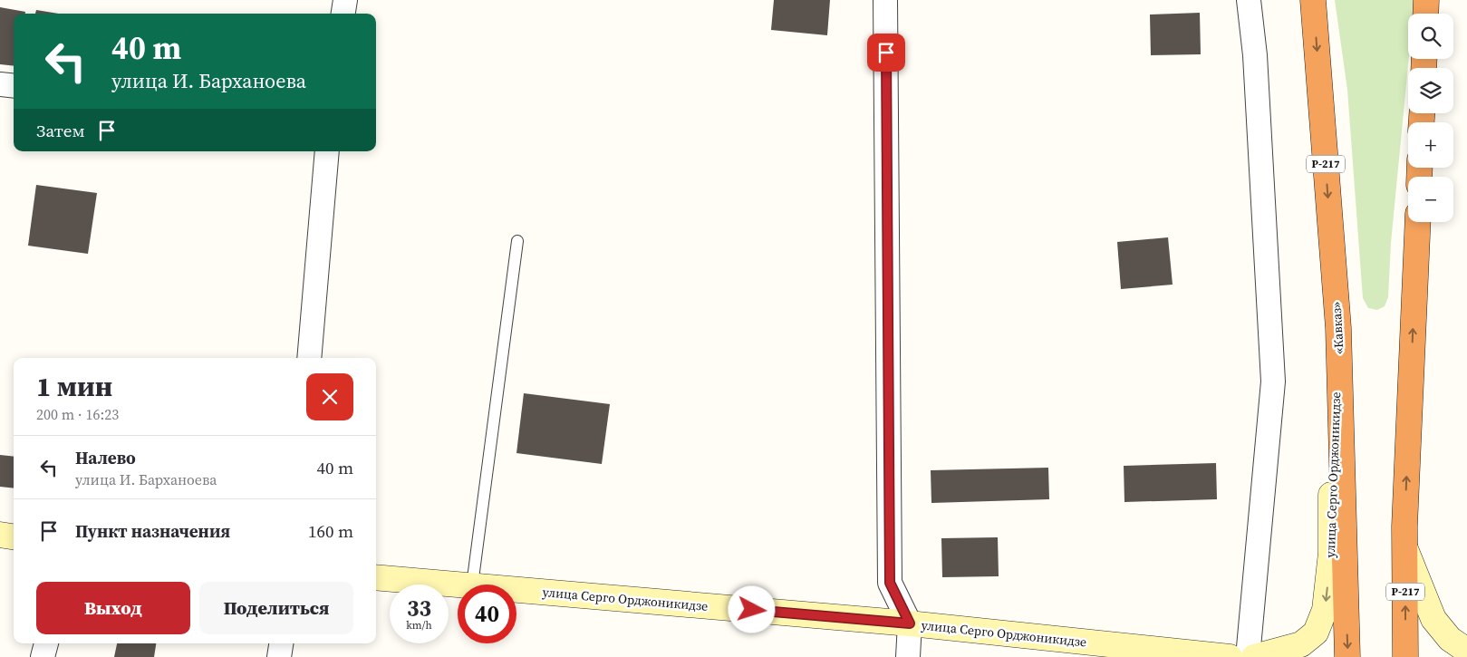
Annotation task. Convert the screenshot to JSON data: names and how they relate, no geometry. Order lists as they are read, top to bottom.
{
  "streets": {
    "highway": ["Р-217", "«Кавказ»"],
    "street": ["улица Серго Орджоникидзе"]
  },
  "crossings": [
    ["«Кавказ»", "улица Серго Орджоникидзе"]
  ],
  "page": {
    "map_buttons": ["+", "−"],
    "turn": ["40 m", "улица И. Барханоева"],
    "then": "Затем",
    "heading": ["1 мин", "200 m · 16:23"],
    "list": [
      {
        "name": "Налево",
        "note": "улица И. Барханоева",
        "value": "40 m"
      },
      {
        "name": "Пункт назначения",
        "value": "160 m"
      }
    ],
    "buttons": ["Выход", "Поделиться"],
    "speed": "33 km/h",
    "limit": "40"
  }
}
